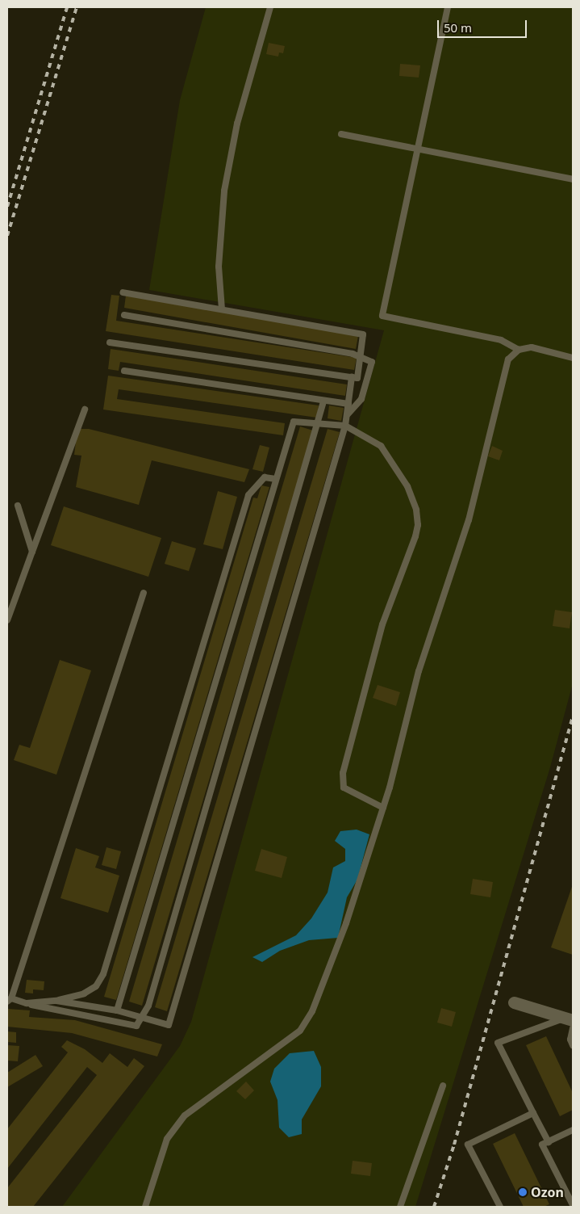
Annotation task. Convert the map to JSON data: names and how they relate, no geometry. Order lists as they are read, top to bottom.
{
  "places": ["Ozon"],
  "scale_bar": "50 m"
}
